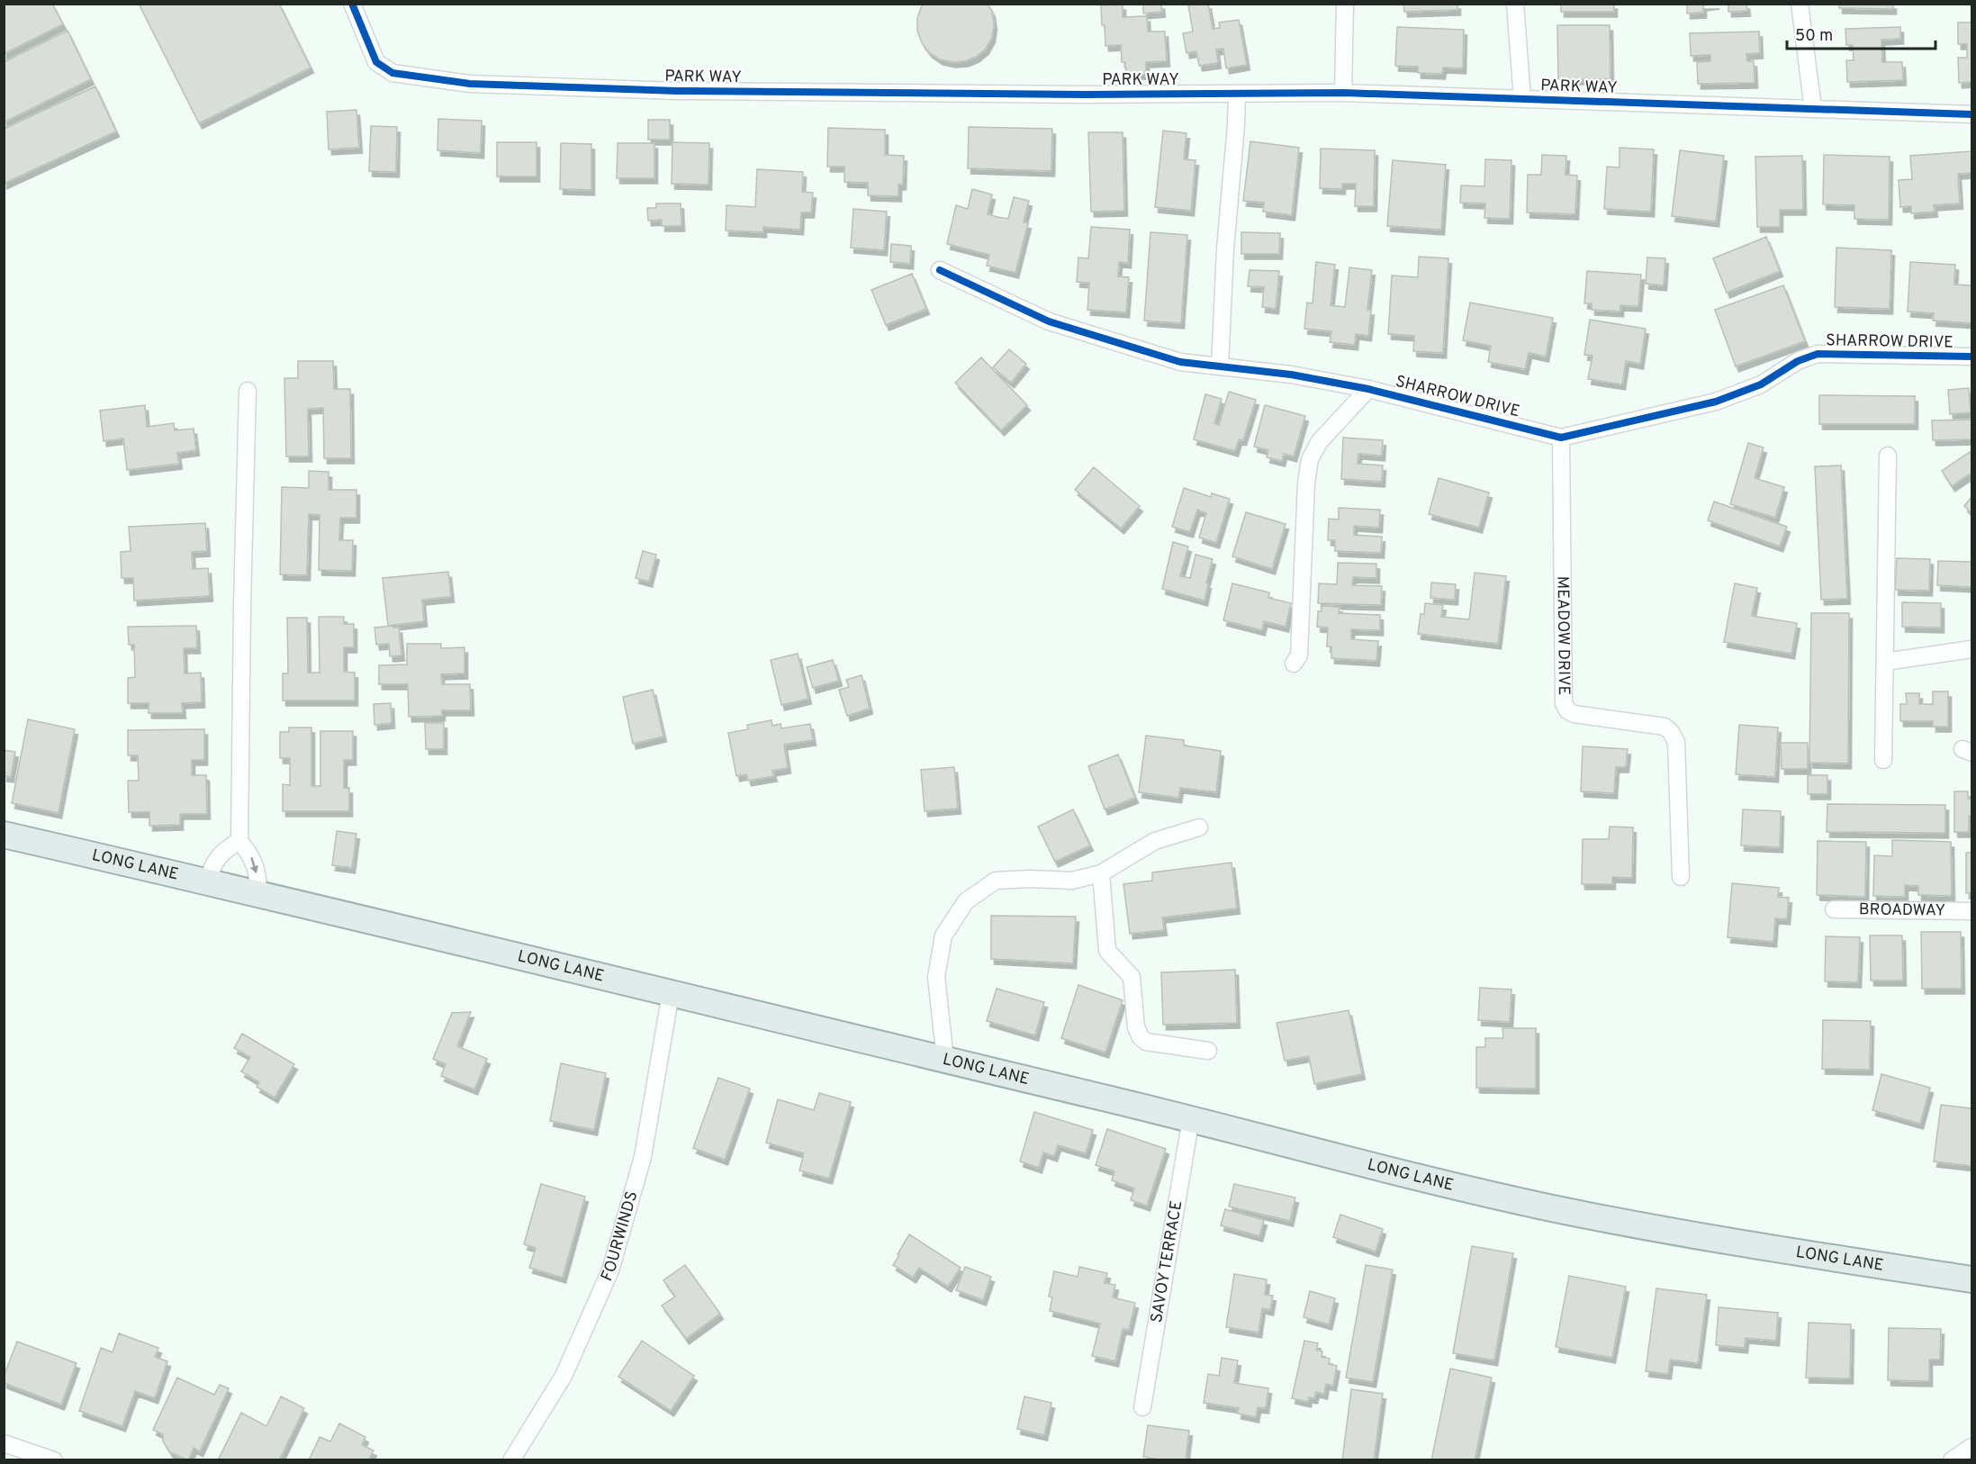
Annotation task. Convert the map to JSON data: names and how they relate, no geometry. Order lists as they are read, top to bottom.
{
  "streets": {
    "main road": ["LONG LANE"],
    "street": [
      "PARK WAY",
      "SHARROW DRIVE",
      "MEADOW DRIVE",
      "BROADWAY",
      "FOURWINDS",
      "SAVOY TERRACE"
    ]
  },
  "crossings": [
    ["SHARROW DRIVE", "MEADOW DRIVE"],
    ["LONG LANE", "FOURWINDS"],
    ["LONG LANE", "SAVOY TERRACE"]
  ],
  "scale_bar": "50 m"
}
